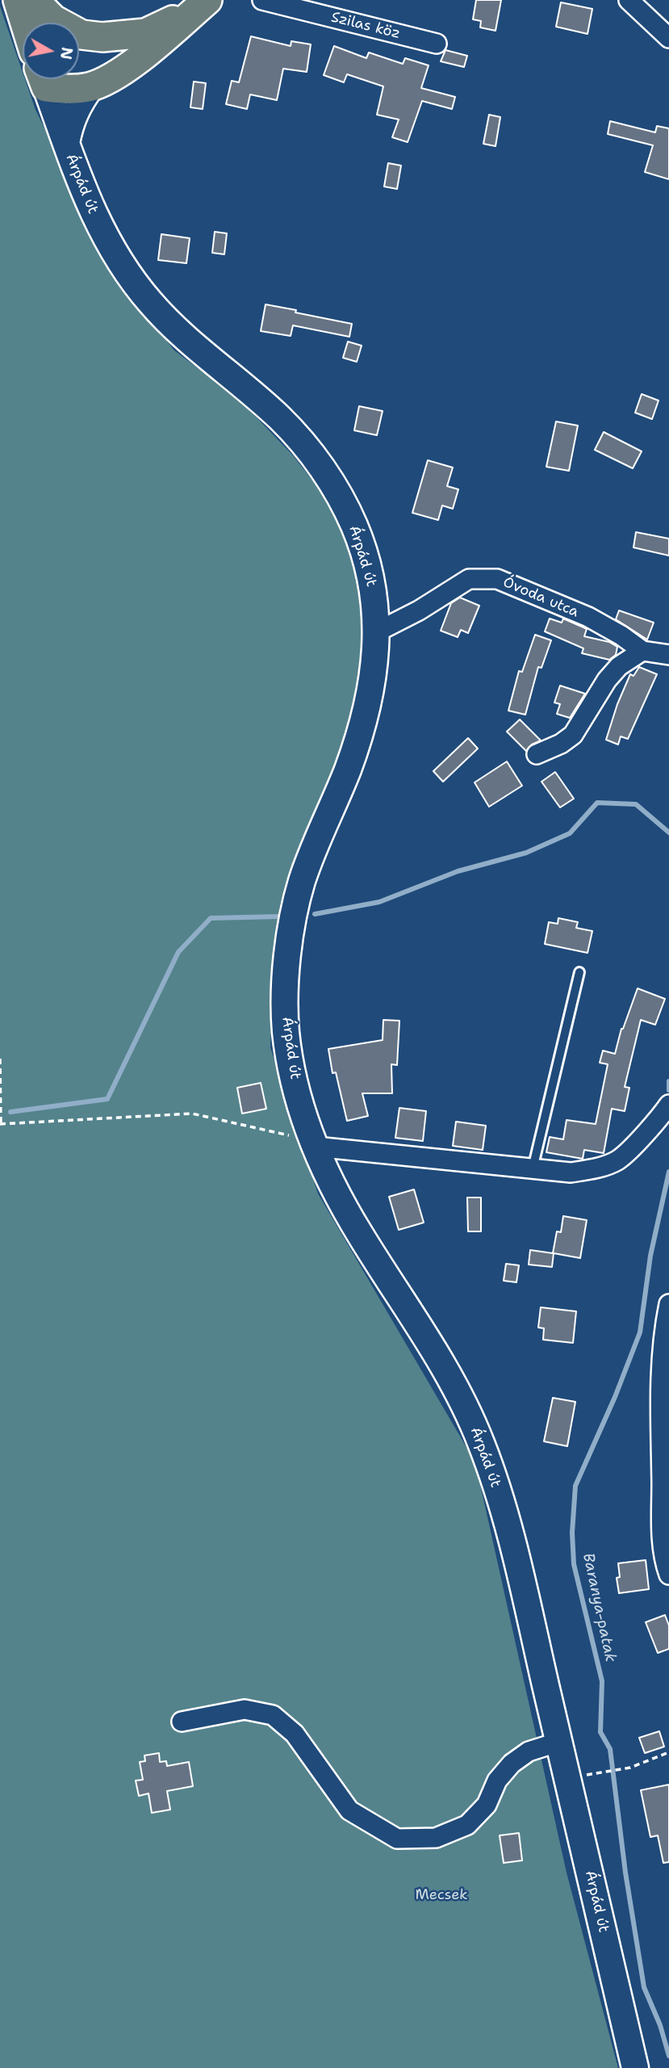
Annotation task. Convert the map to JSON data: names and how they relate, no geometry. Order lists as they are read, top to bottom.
{
  "streets": {
    "main road": ["Árpád út"],
    "street": ["Szilas köz", "Óvoda utca"]
  },
  "crossings": [
    ["Árpád út", "Óvoda utca"]
  ],
  "water": ["Baranya-patak"],
  "parks": ["Mecsek"],
  "north": "right"
}
